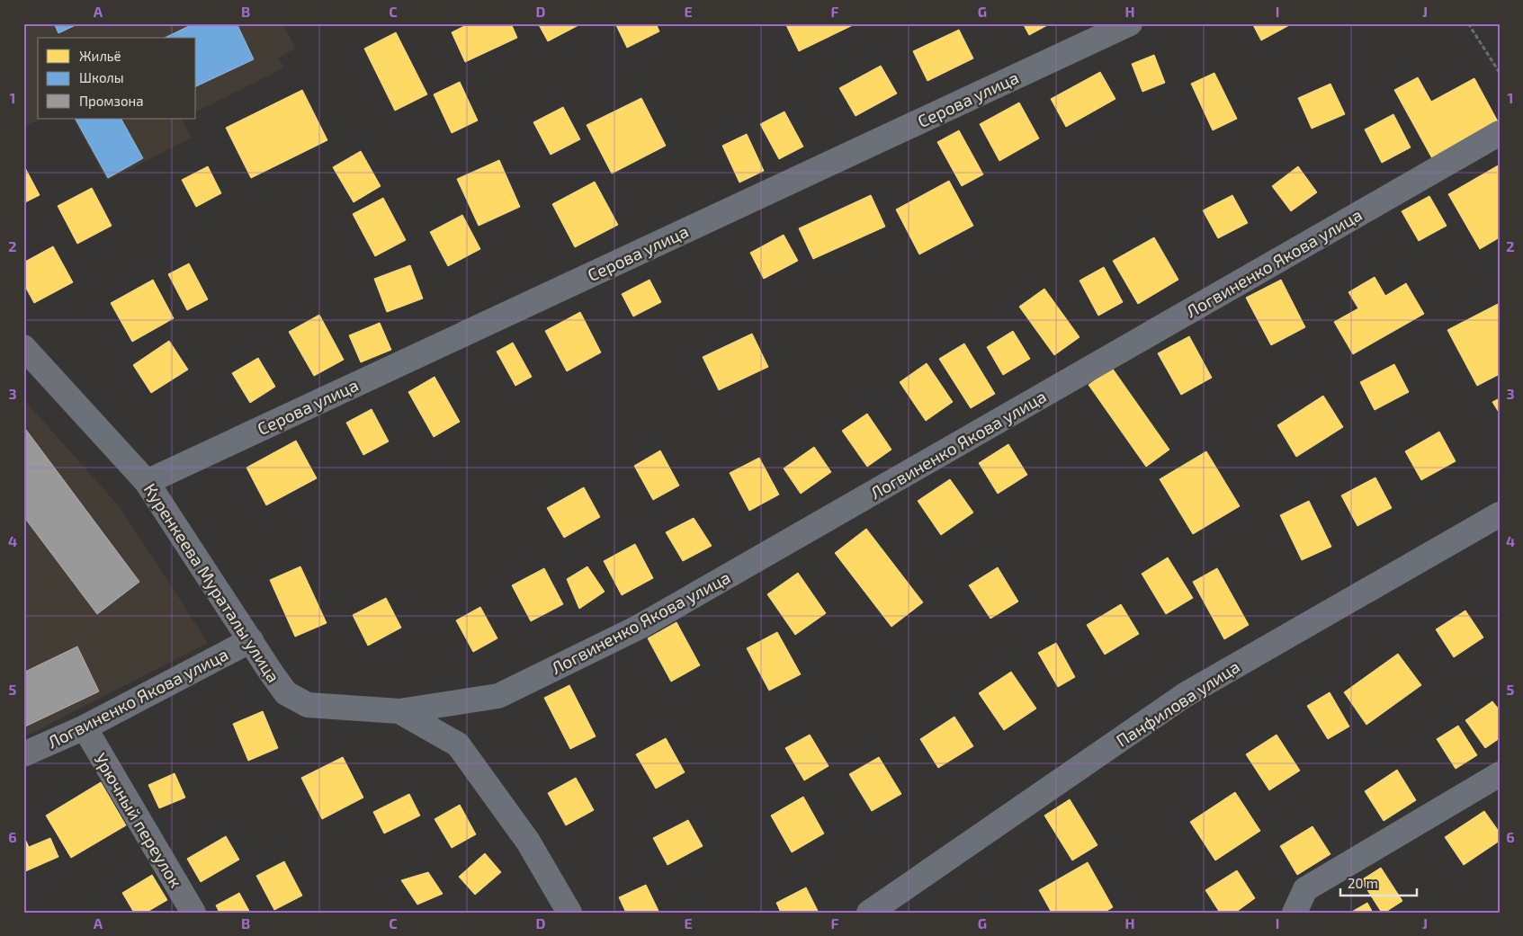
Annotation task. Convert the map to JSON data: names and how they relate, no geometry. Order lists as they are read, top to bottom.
{
  "streets": {
    "street": [
      "Серова улица",
      "Логвиненко Якова улица",
      "Куренкеева Мураталы улица",
      "Панфилова улица",
      "Урючный переулок"
    ]
  },
  "crossings": [
    ["Серова улица", "Куренкеева Мураталы улица"],
    ["Логвиненко Якова улица", "Куренкеева Мураталы улица"],
    ["Логвиненко Якова улица", "Урючный переулок"]
  ],
  "legend": ["Жильё", "Школы", "Промзона"],
  "scale_bar": "20 m",
  "grid": {
    "columns": [
      "A",
      "B",
      "C",
      "D",
      "E",
      "F",
      "G",
      "H",
      "I",
      "J"
    ],
    "rows": [
      "1",
      "2",
      "3",
      "4",
      "5",
      "6"
    ]
  }
}
